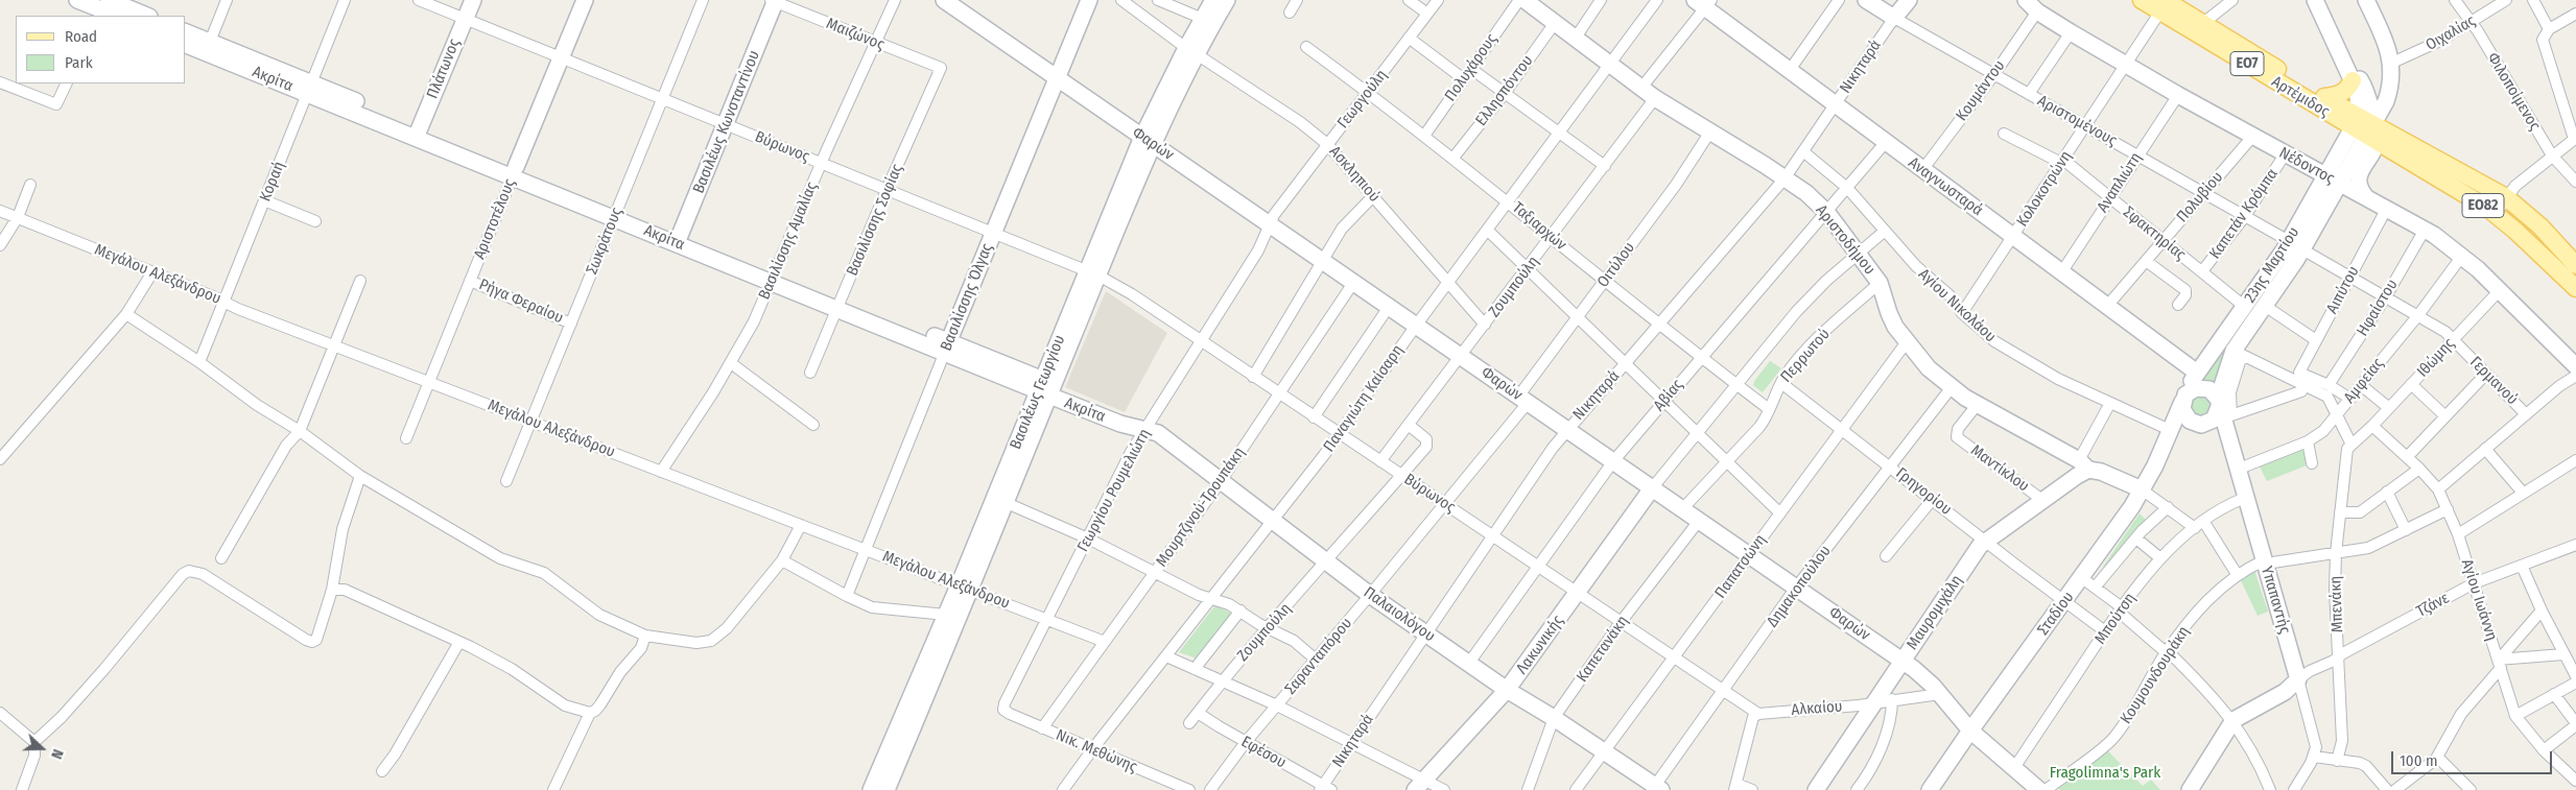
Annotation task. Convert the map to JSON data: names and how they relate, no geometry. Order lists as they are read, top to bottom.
{
  "streets": {
    "main road": [
      "ΕΟ7",
      "Πλάτωνος",
      "Ακρίτα",
      "Αρτέμιδος",
      "Αριστομένους",
      "Βασιλέως Κωνσταντίνου",
      "Φαρών",
      "Νέδοντος",
      "Αναγνωσταρά",
      "ΕΟ82",
      "Αριστοτέλους",
      "Αριστοδήμου",
      "23ης Μαρτίου",
      "Βασιλίσσης Όλγας",
      "Βασιλέως Γεωργίου",
      "Υπαπαντής",
      "Μαυρομιχάλη",
      "Σταδίου",
      "Παλαιολόγου",
      "Λακωνικής"
    ],
    "street": [
      "Οιχαλίας",
      "Μαιζώνος",
      "Νικηταρά",
      "Πολυχάρους",
      "Ελλησπόντου",
      "Κουμάντου",
      "Φιλοποίμενος",
      "Γεωργούλη",
      "Βύρωνος",
      "Ασκληπιού",
      "Κοραή",
      "Αναπλιώτη",
      "Κολοκοτρώνη",
      "Πολυβίου",
      "Καπετάν Κρόμπα",
      "Βασιλίσσης Σοφίας",
      "Ταξιαρχών",
      "Σφακτηρίας",
      "Σωκράτους",
      "Βασιλίσσης Αμαλίας",
      "Οιτύλου",
      "Μεγάλου Αλεξάνδρου",
      "Ζουμπούλη",
      "Αιπύτου",
      "Ρήγα Φεραίου",
      "Αγίου Νικολάου",
      "Ηφαίστου",
      "Περρωτού",
      "Ιθώμης",
      "Αμφείας",
      "Γερμανού",
      "Αβίας",
      "Παναγιώτη Καίσαρη",
      "Μαντίκλου",
      "Γεωργίου Ρουμελιώτη",
      "Γρηγορίου",
      "Μουρτζινού-Τρουπάκη",
      "Παπατσώνη",
      "Δημακοπούλου",
      "Αγίου Ιωάννη",
      "Μπενάκη",
      "Τζάνε",
      "Μπούτση",
      "Καπετανάκη",
      "Σαρανταπόρου",
      "Κουμουνδουράκη",
      "Αλκαίου",
      "Νικ. Μεθώνης",
      "Εφέσου"
    ]
  },
  "crossings": [
    ["Οιχαλίας", "Φιλοποίμενος"],
    ["Μαιζώνος", "Βασιλέως Κωνσταντίνου"],
    ["Μαιζώνος", "Βασιλίσσης Σοφίας"],
    ["Μαιζώνος", "Βασιλίσσης Αμαλίας"],
    ["Νικηταρά", "Αριστομένους"],
    ["Νικηταρά", "Φαρών"],
    ["Νικηταρά", "Βύρωνος"],
    ["Νικηταρά", "Αναγνωσταρά"],
    ["Νικηταρά", "Ταξιαρχών"],
    ["Νικηταρά", "Αριστοδήμου"],
    ["Νικηταρά", "Αγίου Νικολάου"],
    ["Νικηταρά", "Παλαιολόγου"],
    ["Νικηταρά", "Εφέσου"],
    ["Πολυχάρους", "Ταξιαρχών"],
    ["Πλάτωνος", "Ακρίτα"],
    ["Πλάτωνος", "Βύρωνος"],
    ["Ακρίτα", "Βασιλέως Κωνσταντίνου"],
    ["Ακρίτα", "Κοραή"],
    ["Ακρίτα", "Αριστοτέλους"],
    ["Ακρίτα", "Βασιλίσσης Σοφίας"],
    ["Ακρίτα", "Σωκράτους"],
    ["Ακρίτα", "Βασιλίσσης Αμαλίας"],
    ["Ακρίτα", "Βασιλίσσης Όλγας"],
    ["Ακρίτα", "Βασιλέως Γεωργίου"],
    ["Ακρίτα", "Γεωργίου Ρουμελιώτη"],
    ["Ακρίτα", "Παλαιολόγου"],
    ["Ελλησπόντου", "Ταξιαρχών"],
    ["Ελλησπόντου", "Αριστοδήμου"],
    ["Κουμάντου", "Αριστομένους"],
    ["Κουμάντου", "Νέδοντος"],
    ["Κουμάντου", "Αναγνωσταρά"],
    ["Αρτέμιδος", "Κολοκοτρώνη"],
    ["Αρτέμιδος", "23ης Μαρτίου"],
    ["Γεωργούλη", "Φαρών"],
    ["Γεωργούλη", "Ασκληπιού"],
    ["Γεωργούλη", "Ταξιαρχών"],
    ["Γεωργούλη", "Γεωργίου Ρουμελιώτη"],
    ["Αριστομένους", "Αναπλιώτη"],
    ["Αριστομένους", "Κολοκοτρώνη"],
    ["Αριστομένους", "Πολυβίου"],
    ["Αριστομένους", "Καπετάν Κρόμπα"],
    ["Αριστομένους", "23ης Μαρτίου"],
    ["Αριστομένους", "Γερμανού"],
    ["Βασιλέως Κωνσταντίνου", "Βύρωνος"],
    ["Φαρών", "Οιτύλου"],
    ["Φαρών", "Ζουμπούλη"],
    ["Φαρών", "Βασιλίσσης Όλγας"],
    ["Φαρών", "Περρωτού"],
    ["Φαρών", "Βασιλέως Γεωργίου"],
    ["Φαρών", "Αβίας"],
    ["Φαρών", "Παναγιώτη Καίσαρη"],
    ["Φαρών", "Γεωργίου Ρουμελιώτη"],
    ["Φαρών", "Μουρτζινού-Τρουπάκη"],
    ["Φαρών", "Παπατσώνη"],
    ["Φαρών", "Δημακοπούλου"],
    ["Φαρών", "Μαυρομιχάλη"],
    ["Φαρών", "Σταδίου"],
    ["Φαρών", "Μπούτση"],
    ["Φαρών", "Λακωνικής"],
    ["Φαρών", "Καπετανάκη"],
    ["Φαρών", "Σαρανταπόρου"],
    ["Φαρών", "Αλκαίου"],
    ["Βύρωνος", "Αριστοτέλους"],
    ["Βύρωνος", "Βασιλίσσης Σοφίας"],
    ["Βύρωνος", "Σωκράτους"],
    ["Βύρωνος", "Βασιλίσσης Αμαλίας"],
    ["Βύρωνος", "Ζουμπούλη"],
    ["Βύρωνος", "Βασιλίσσης Όλγας"],
    ["Βύρωνος", "Βασιλέως Γεωργίου"],
    ["Βύρωνος", "Αβίας"],
    ["Βύρωνος", "Παναγιώτη Καίσαρη"],
    ["Βύρωνος", "Γεωργίου Ρουμελιώτη"],
    ["Βύρωνος", "Μουρτζινού-Τρουπάκη"],
    ["Βύρωνος", "Παπατσώνη"],
    ["Βύρωνος", "Δημακοπούλου"],
    ["Βύρωνος", "Λακωνικής"],
    ["Βύρωνος", "Καπετανάκη"],
    ["Βύρωνος", "Σαρανταπόρου"],
    ["Βύρωνος", "Αλκαίου"],
    ["Νέδοντος", "Αναπλιώτη"],
    ["Νέδοντος", "Κολοκοτρώνη"],
    ["Νέδοντος", "Πολυβίου"],
    ["Νέδοντος", "Καπετάν Κρόμπα"],
    ["Νέδοντος", "23ης Μαρτίου"],
    ["Νέδοντος", "Αιπύτου"],
    ["Νέδοντος", "Ηφαίστου"],
    ["Νέδοντος", "Ιθώμης"],
    ["Νέδοντος", "Αμφείας"],
    ["Ασκληπιού", "Ζουμπούλη"],
    ["Ασκληπιού", "Βασιλέως Γεωργίου"],
    ["Ασκληπιού", "Παναγιώτη Καίσαρη"],
    ["Κοραή", "Μεγάλου Αλεξάνδρου"],
    ["Αναπλιώτη", "Αναγνωσταρά"],
    ["Αναπλιώτη", "Σφακτηρίας"],
    ["Αναγνωσταρά", "Κολοκοτρώνη"],
    ["Αναγνωσταρά", "Πολυβίου"],
    ["Αναγνωσταρά", "23ης Μαρτίου"],
    ["Αναγνωσταρά", "Αβίας"],
    ["Κολοκοτρώνη", "Σφακτηρίας"],
    ["Κολοκοτρώνη", "Αγίου Νικολάου"],
    ["Πολυβίου", "Σφακτηρίας"],
    ["Καπετάν Κρόμπα", "Σφακτηρίας"],
    ["Αριστοτέλους", "Μεγάλου Αλεξάνδρου"],
    ["Αριστοτέλους", "Ρήγα Φεραίου"],
    ["Ταξιαρχών", "Οιτύλου"],
    ["Ταξιαρχών", "Ζουμπούλη"],
    ["Ταξιαρχών", "Περρωτού"],
    ["Ταξιαρχών", "Αβίας"],
    ["Ταξιαρχών", "Παναγιώτη Καίσαρη"],
    ["Σφακτηρίας", "23ης Μαρτίου"],
    ["Αριστοδήμου", "Οιτύλου"],
    ["Αριστοδήμου", "Ζουμπούλη"],
    ["Αριστοδήμου", "Περρωτού"],
    ["Αριστοδήμου", "Αβίας"],
    ["Αριστοδήμου", "Παναγιώτη Καίσαρη"],
    ["Αριστοδήμου", "Μαντίκλου"],
    ["Αριστοδήμου", "Παπατσώνη"],
    ["Αριστοδήμου", "Δημακοπούλου"],
    ["Αριστοδήμου", "Μαυρομιχάλη"],
    ["Αριστοδήμου", "Σταδίου"],
    ["Σωκράτους", "Μεγάλου Αλεξάνδρου"],
    ["Σωκράτους", "Ρήγα Φεραίου"],
    ["Βασιλίσσης Αμαλίας", "Μεγάλου Αλεξάνδρου"],
    ["Οιτύλου", "Σαρανταπόρου"],
    ["23ης Μαρτίου", "Αγίου Νικολάου"],
    ["23ης Μαρτίου", "Γερμανού"],
    ["23ης Μαρτίου", "Υπαπαντής"],
    ["23ης Μαρτίου", "Σταδίου"],
    ["Μεγάλου Αλεξάνδρου", "Βασιλίσσης Όλγας"],
    ["Μεγάλου Αλεξάνδρου", "Βασιλέως Γεωργίου"],
    ["Μεγάλου Αλεξάνδρου", "Γεωργίου Ρουμελιώτη"],
    ["Μεγάλου Αλεξάνδρου", "Μουρτζινού-Τρουπάκη"],
    ["Ζουμπούλη", "Παλαιολόγου"],
    ["Ζουμπούλη", "Εφέσου"],
    ["Αιπύτου", "Γερμανού"],
    ["Αγίου Νικολάου", "Αβίας"],
    ["Αγίου Νικολάου", "Σταδίου"],
    ["Ηφαίστου", "Γερμανού"],
    ["Περρωτού", "Γρηγορίου"],
    ["Ιθώμης", "Γερμανού"],
    ["Ιθώμης", "Αγίου Ιωάννη"],
    ["Ιθώμης", "Μπενάκη"],
    ["Αμφείας", "Γερμανού"],
    ["Αμφείας", "Υπαπαντής"],
    ["Αβίας", "Παλαιολόγου"],
    ["Παναγιώτη Καίσαρη", "Παλαιολόγου"],
    ["Παναγιώτη Καίσαρη", "Νικ. Μεθώνης"],
    ["Μαντίκλου", "Μαυρομιχάλη"],
    ["Γεωργίου Ρουμελιώτη", "Παλαιολόγου"],
    ["Γεωργίου Ρουμελιώτη", "Νικ. Μεθώνης"],
    ["Γρηγορίου", "Παπατσώνη"],
    ["Γρηγορίου", "Δημακοπούλου"],
    ["Γρηγορίου", "Μαυρομιχάλη"],
    ["Γρηγορίου", "Σταδίου"],
    ["Γρηγορίου", "Μπούτση"],
    ["Μουρτζινού-Τρουπάκη", "Παλαιολόγου"],
    ["Μουρτζινού-Τρουπάκη", "Νικ. Μεθώνης"],
    ["Παπατσώνη", "Παλαιολόγου"],
    ["Δημακοπούλου", "Παλαιολόγου"],
    ["Υπαπαντής", "Τζάνε"],
    ["Υπαπαντής", "Μπούτση"],
    ["Υπαπαντής", "Κουμουνδουράκη"],
    ["Αγίου Ιωάννη", "Τζάνε"],
    ["Αγίου Ιωάννη", "Κουμουνδουράκη"],
    ["Μπενάκη", "Τζάνε"],
    ["Μπενάκη", "Κουμουνδουράκη"],
    ["Μαυρομιχάλη", "Αλκαίου"],
    ["Παλαιολόγου", "Λακωνικής"],
    ["Παλαιολόγου", "Καπετανάκη"],
    ["Παλαιολόγου", "Σαρανταπόρου"],
    ["Σαρανταπόρου", "Εφέσου"]
  ],
  "parks": ["Fragolimna's Park"],
  "legend": ["Road", "Park"],
  "scale_bar": "100 m",
  "north": "right"
}
